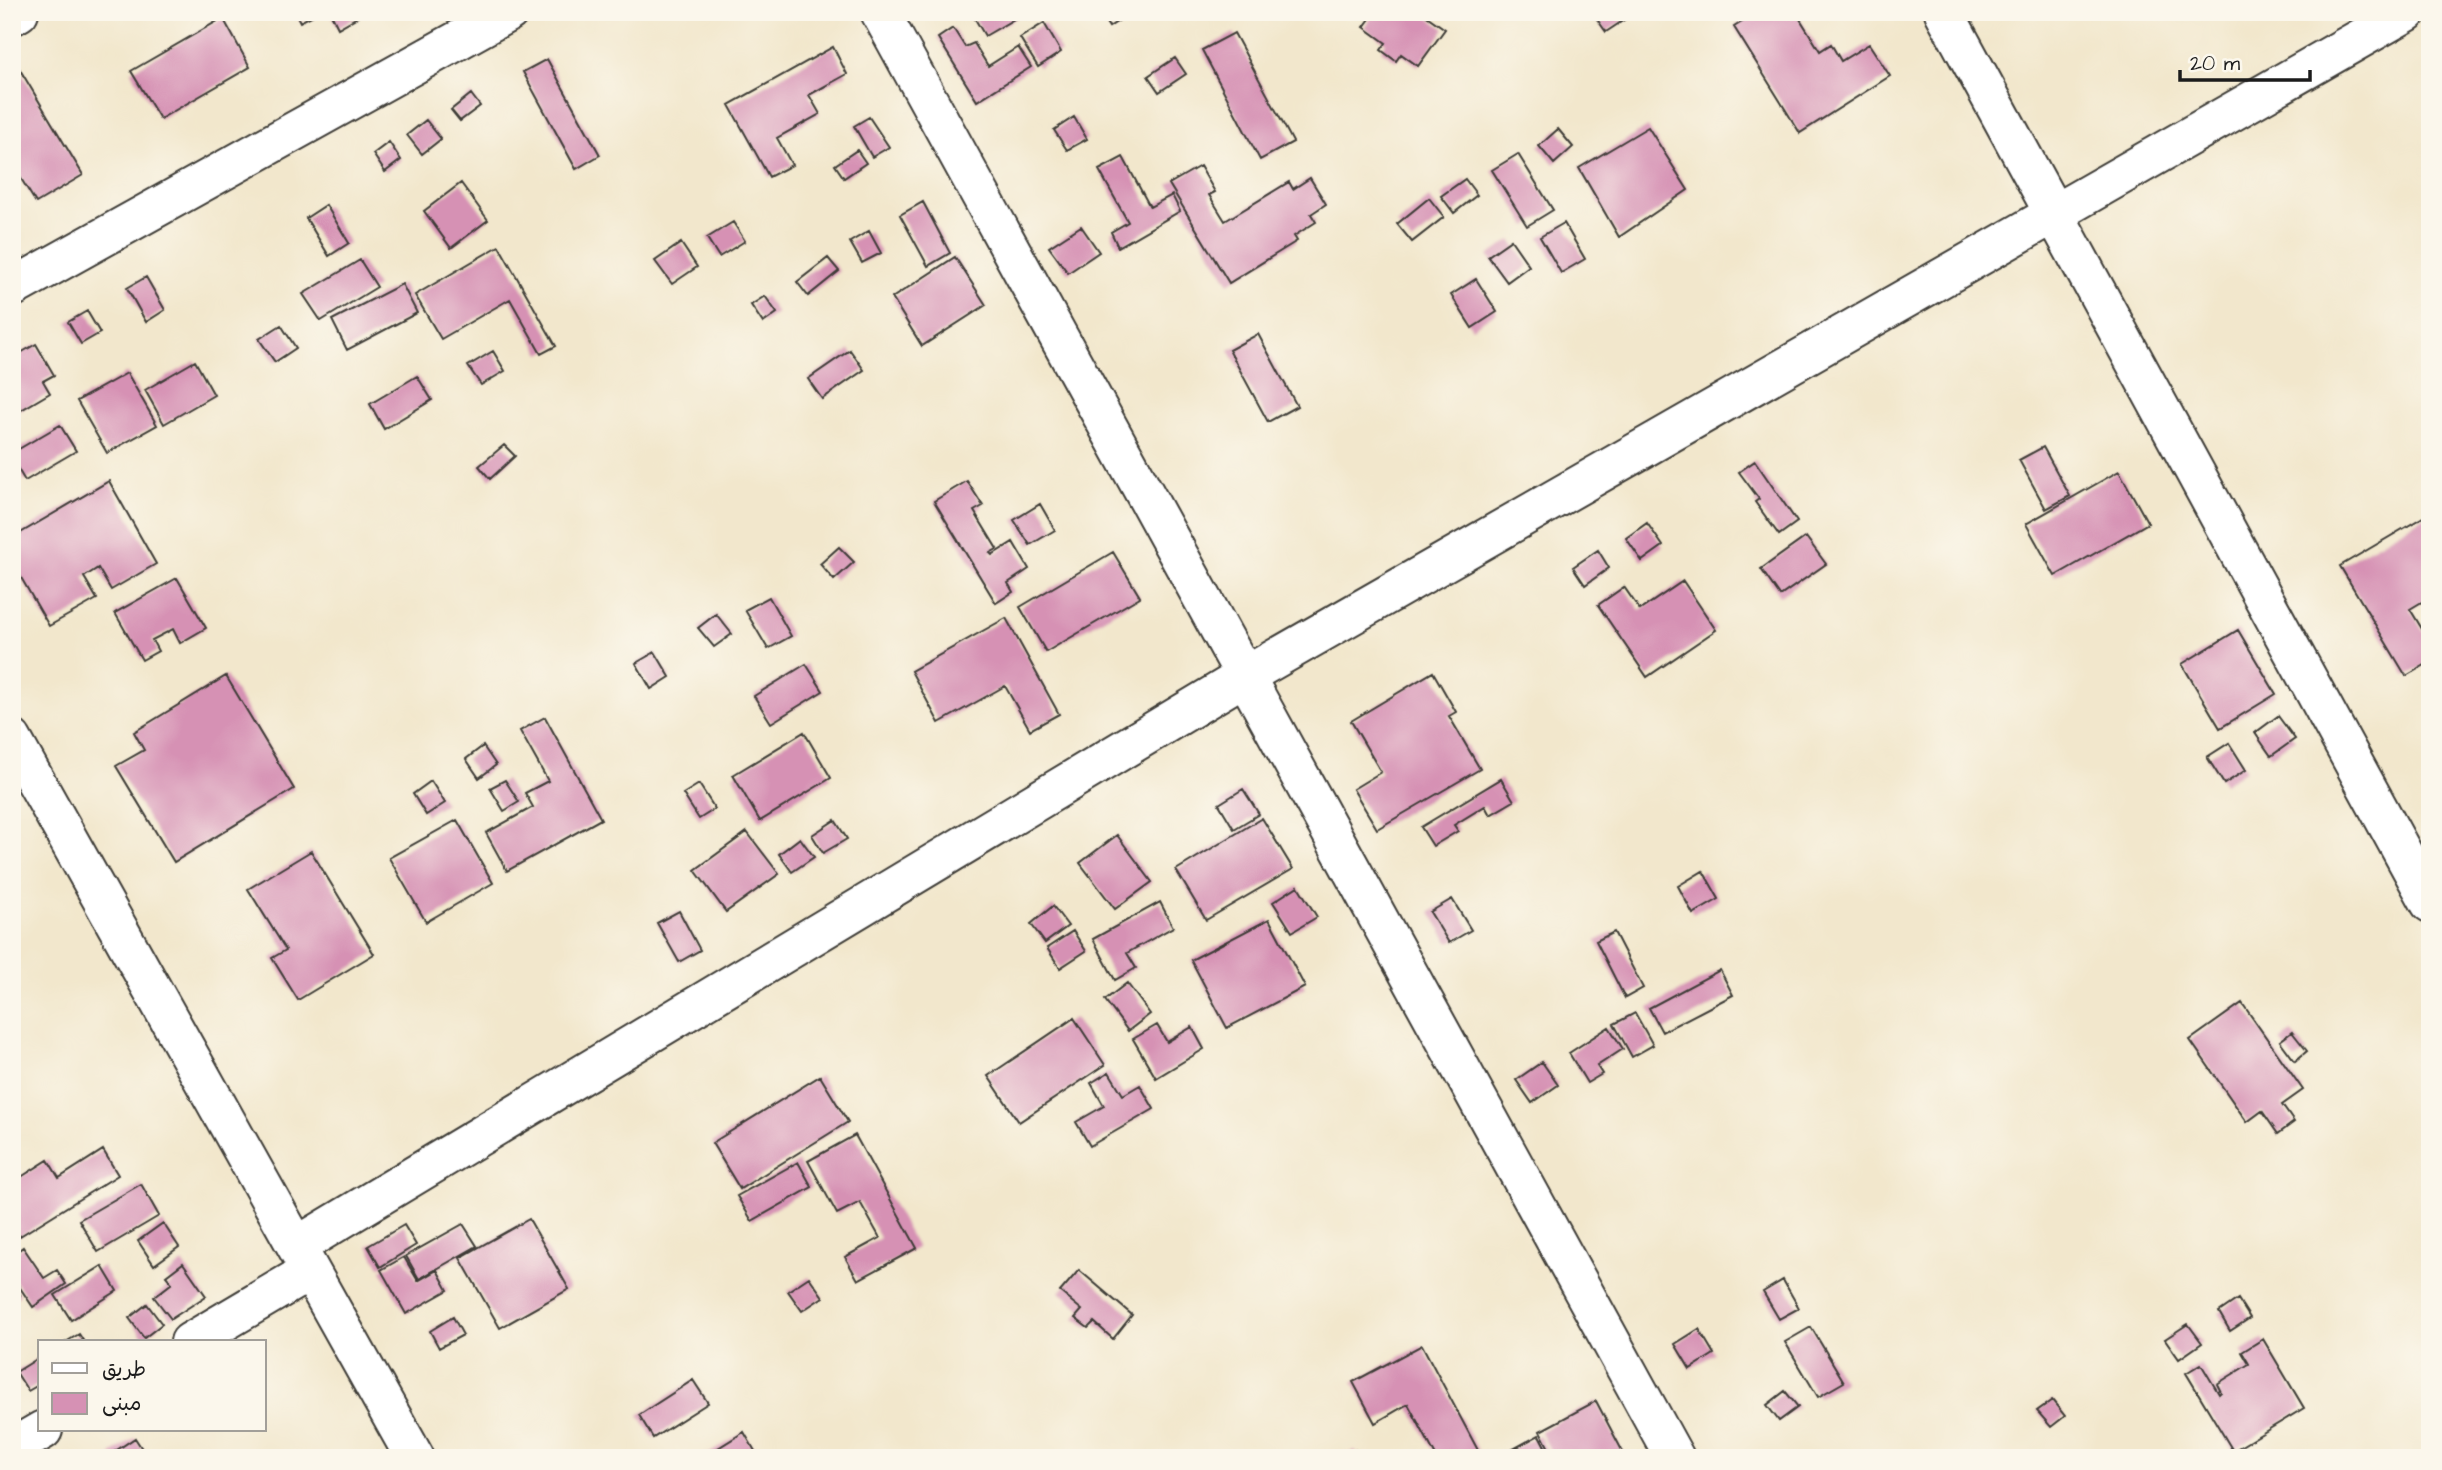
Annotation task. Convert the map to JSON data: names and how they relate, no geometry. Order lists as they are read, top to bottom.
{
  "legend": ["طريق", "مبنى"],
  "scale_bar": "20 m"
}
